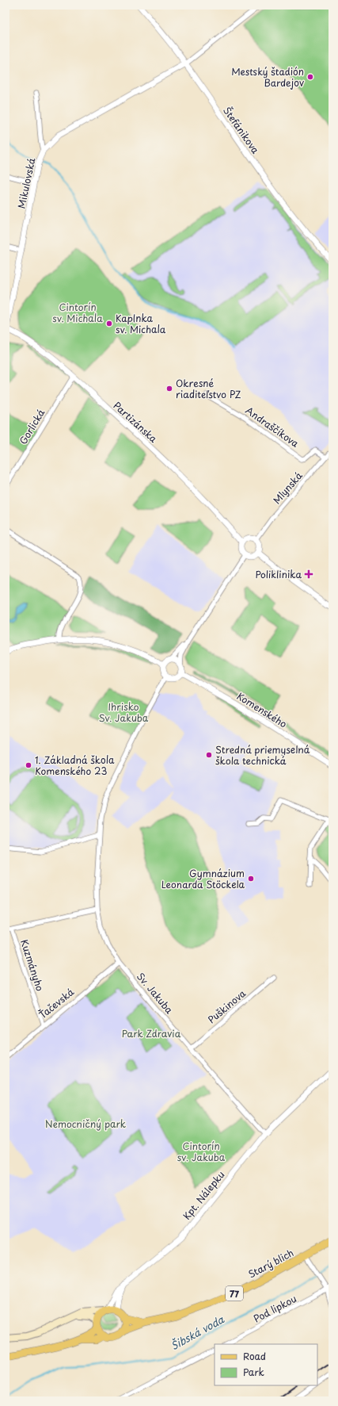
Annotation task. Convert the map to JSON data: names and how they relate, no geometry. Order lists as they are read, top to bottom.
{
  "streets": {
    "main road": ["Starý blich", "77"],
    "street": [
      "Štefánikova",
      "Mikulovská",
      "Partizánska",
      "Gorlická",
      "Andraščíkova",
      "Mlynská",
      "Komenského",
      "Kuzmányho",
      "Sv. Jakuba",
      "Ťačevská",
      "Puškinova",
      "Kpt. Nálepku",
      "Pod lipkou"
    ]
  },
  "crossings": [
    ["Štefánikova", "Mikulovská"],
    ["Mikulovská", "Partizánska"],
    ["Partizánska", "Gorlická"],
    ["Partizánska", "Mlynská"],
    ["Andraščíkova", "Mlynská"],
    ["Komenského", "Sv. Jakuba"],
    ["Kuzmányho", "Sv. Jakuba"],
    ["Kuzmányho", "Ťačevská"],
    ["Sv. Jakuba", "Ťačevská"],
    ["Sv. Jakuba", "Puškinova"],
    ["Sv. Jakuba", "Kpt. Nálepku"],
    ["Kpt. Nálepku", "Starý blich"],
    ["Kpt. Nálepku", "77"],
    ["Starý blich", "77"]
  ],
  "water": ["Šibská voda"],
  "parks": [
    "Cintorín sv. Michala",
    "Ihrisko Sv. Jakuba",
    "Park Zdravia",
    "Nemocničný park",
    "Cintorín sv. Jakuba"
  ],
  "places": {
    "other": [
      "Mestský štadión Bardejov",
      "Kaplnka sv. Michala",
      "Okresné riaditeľstvo PZ",
      "Stredná priemyselná škola technická",
      "1. Základná škola Komenského 23",
      "Gymnázium Leonarda Stöckela"
    ],
    "health": ["Poliklinika"]
  },
  "legend": ["Road", "Park"]
}
